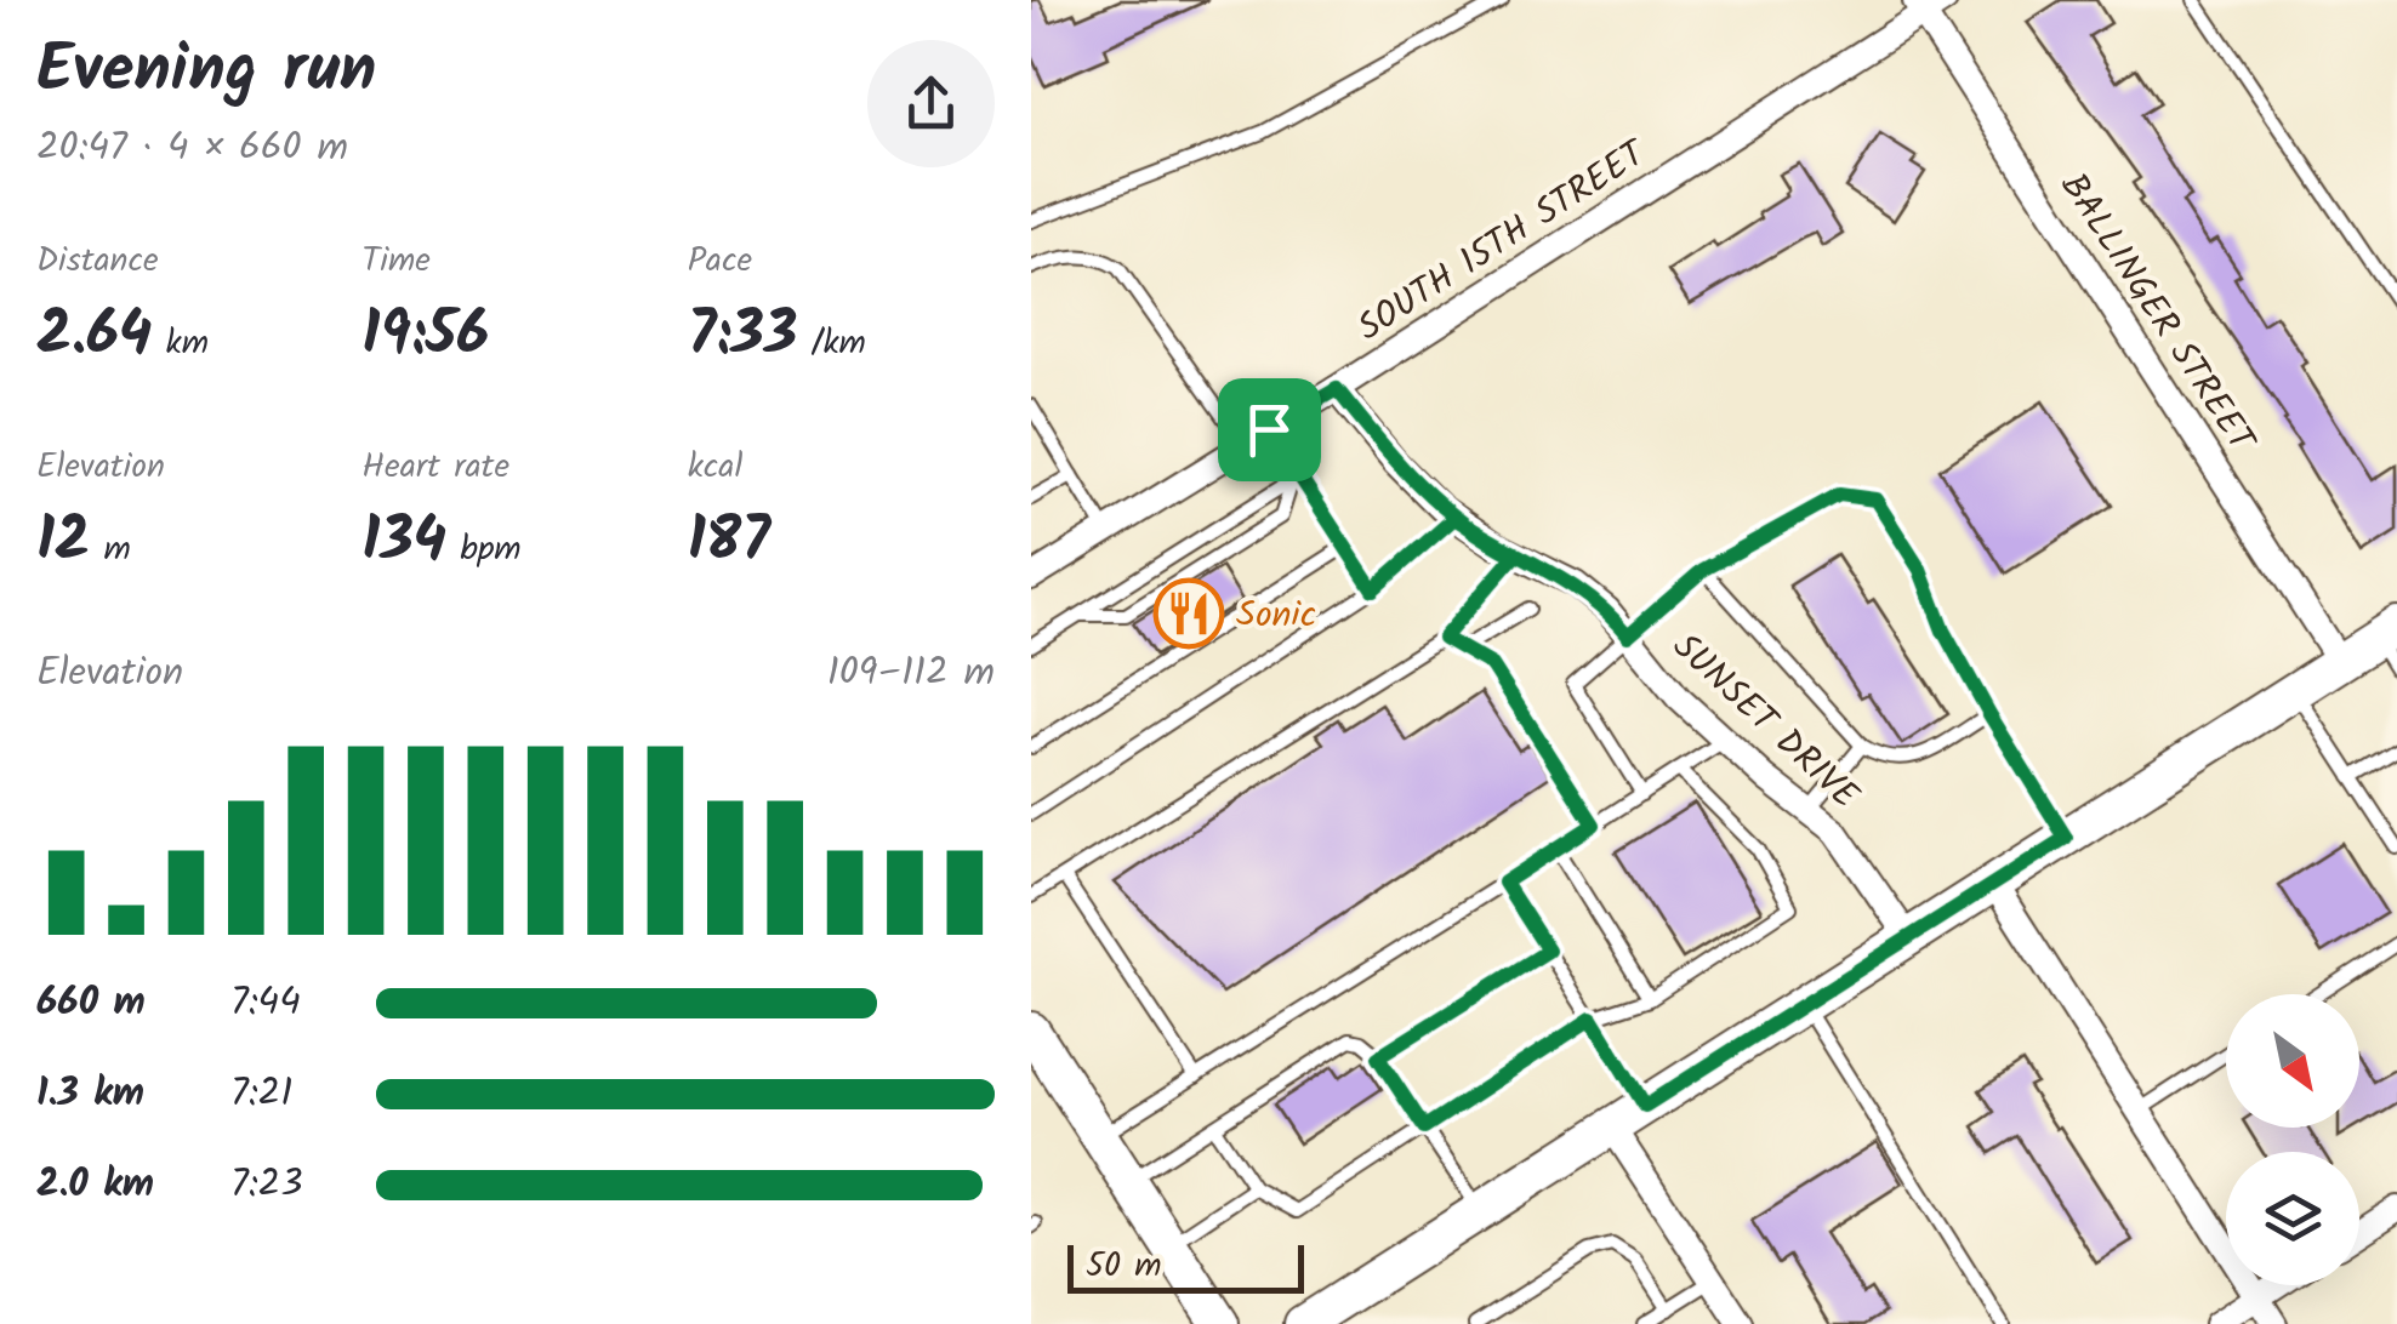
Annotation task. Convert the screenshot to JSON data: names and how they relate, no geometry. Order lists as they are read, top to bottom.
{
  "streets": {
    "street": ["SOUTH 15TH STREET", "BALLINGER STREET", "SUNSET DRIVE"]
  },
  "crossings": [
    ["SOUTH 15TH STREET", "BALLINGER STREET"],
    ["SOUTH 15TH STREET", "SUNSET DRIVE"]
  ],
  "places": {
    "restaurant": ["Sonic"]
  },
  "scale_bar": "50 m",
  "north": "bottom right",
  "page": {
    "heading": ["Evening run", "20:47 · 4 × 660 m"],
    "stats": [
      ["Distance", "2.64 km"],
      ["Time", "19:56"],
      ["Pace", "7:33 /km"],
      ["Elevation", "12 m"],
      ["Heart rate", "134 bpm"],
      ["kcal", "187"]
    ],
    "chart": ["Elevation", "109–112 m"],
    "list": [
      {
        "name": "660 m",
        "note": "7:44"
      },
      {
        "name": "1.3 km",
        "note": "7:21"
      },
      {
        "name": "2.0 km",
        "note": "7:23"
      }
    ],
    "scale": "50 m"
  }
}
